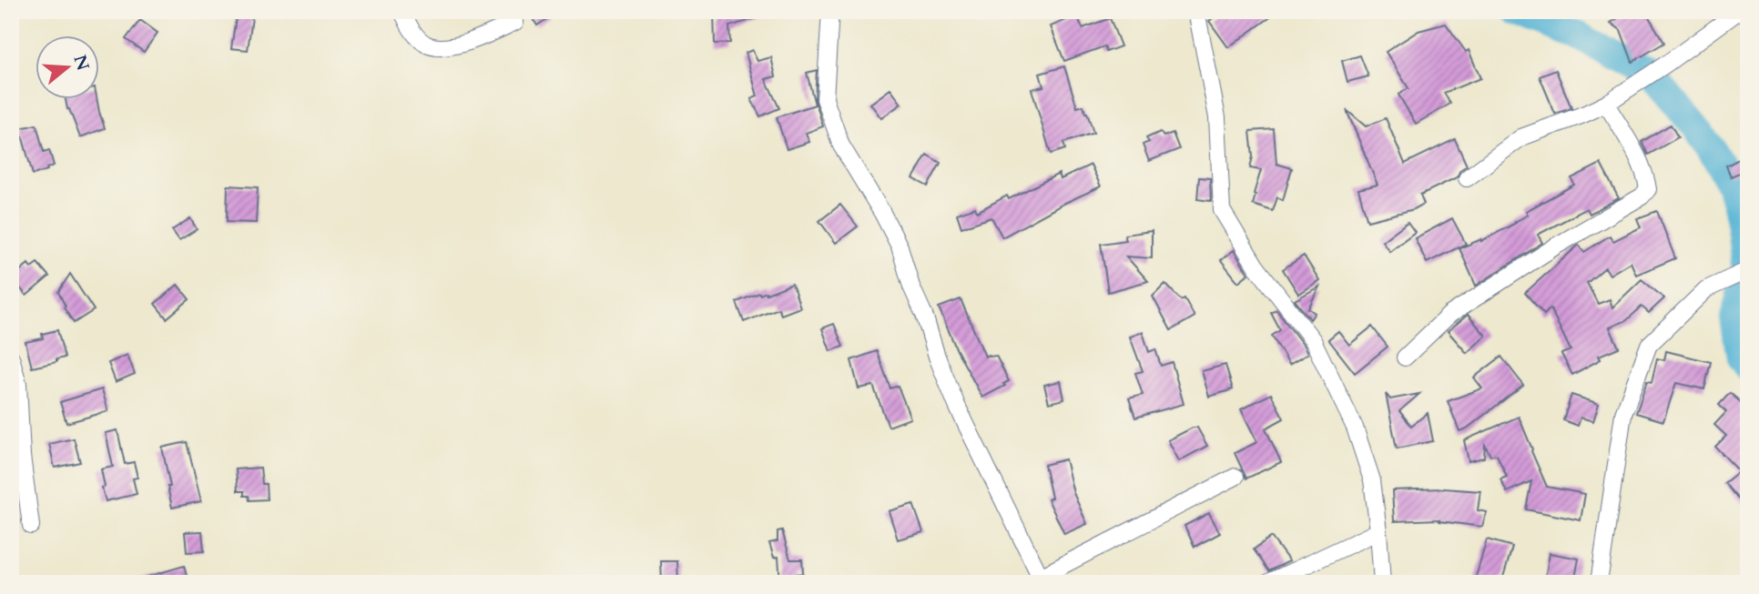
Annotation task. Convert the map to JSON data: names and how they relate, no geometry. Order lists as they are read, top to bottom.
{
  "north": "right"
}
